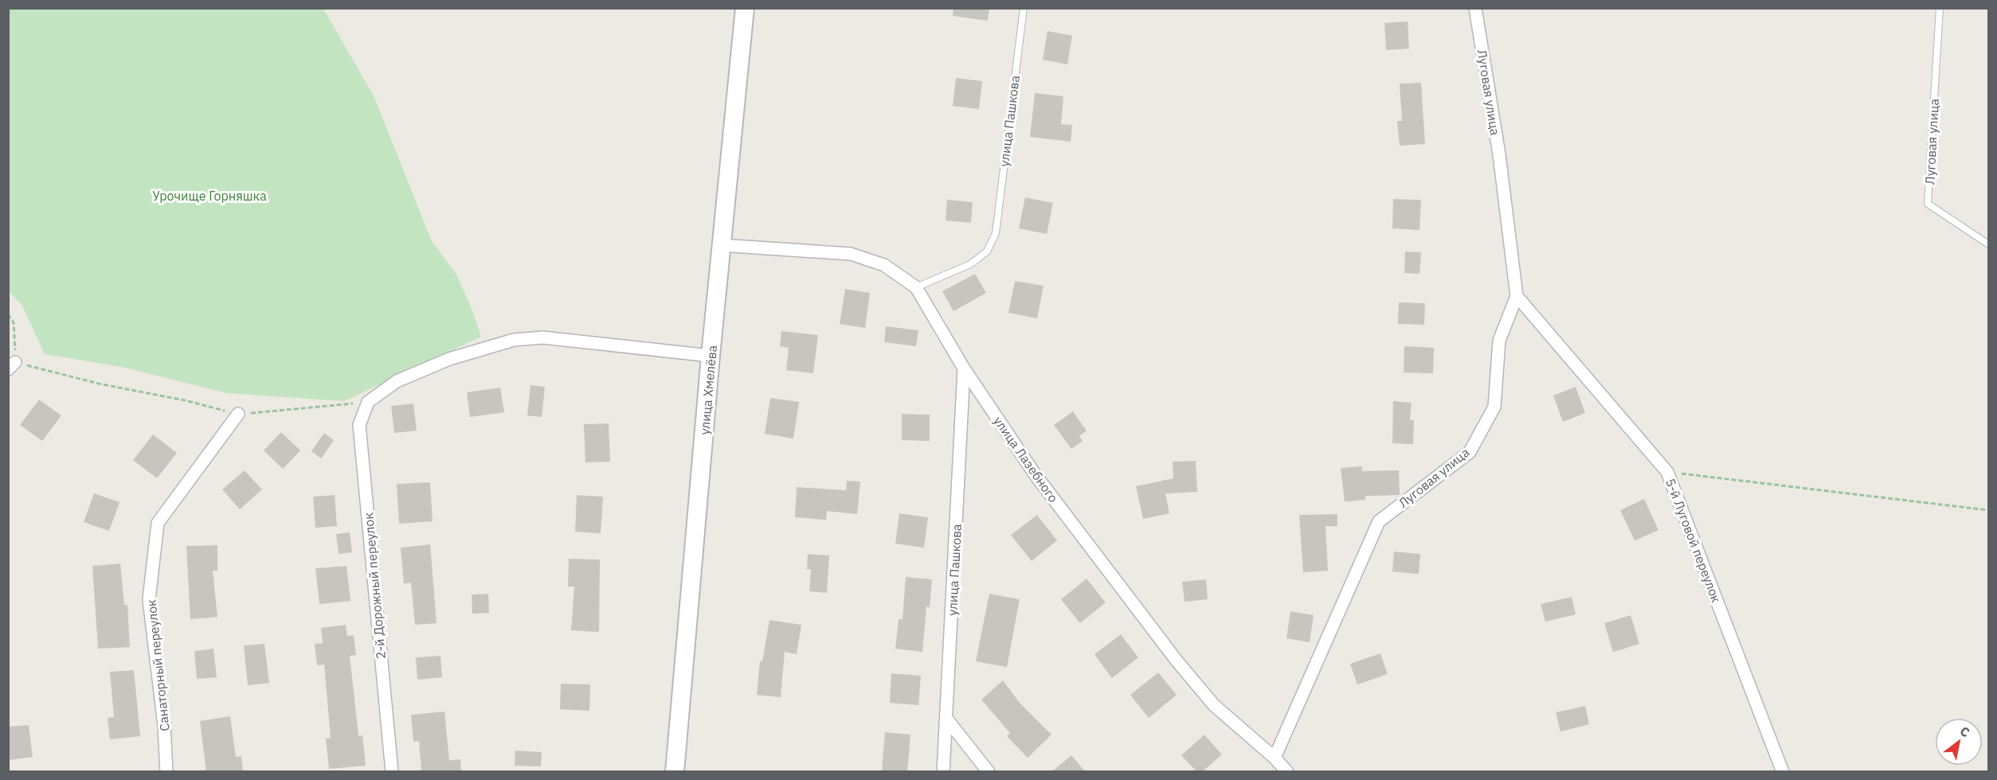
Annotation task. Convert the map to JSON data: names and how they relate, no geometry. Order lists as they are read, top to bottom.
{
  "streets": {
    "main road": ["улица Хмелёва"],
    "street": [
      "Луговая улица",
      "улица Пашкова",
      "улица Лазебного",
      "5-й Луговой переулок",
      "2-й Дорожный переулок",
      "Санаторный переулок"
    ]
  },
  "crossings": [
    ["Луговая улица", "улица Лазебного"],
    ["Луговая улица", "5-й Луговой переулок"],
    ["улица Пашкова", "улица Лазебного"],
    ["улица Хмелёва", "улица Лазебного"]
  ],
  "parks": ["Урочище Горняшка"],
  "north": "top right"
}
